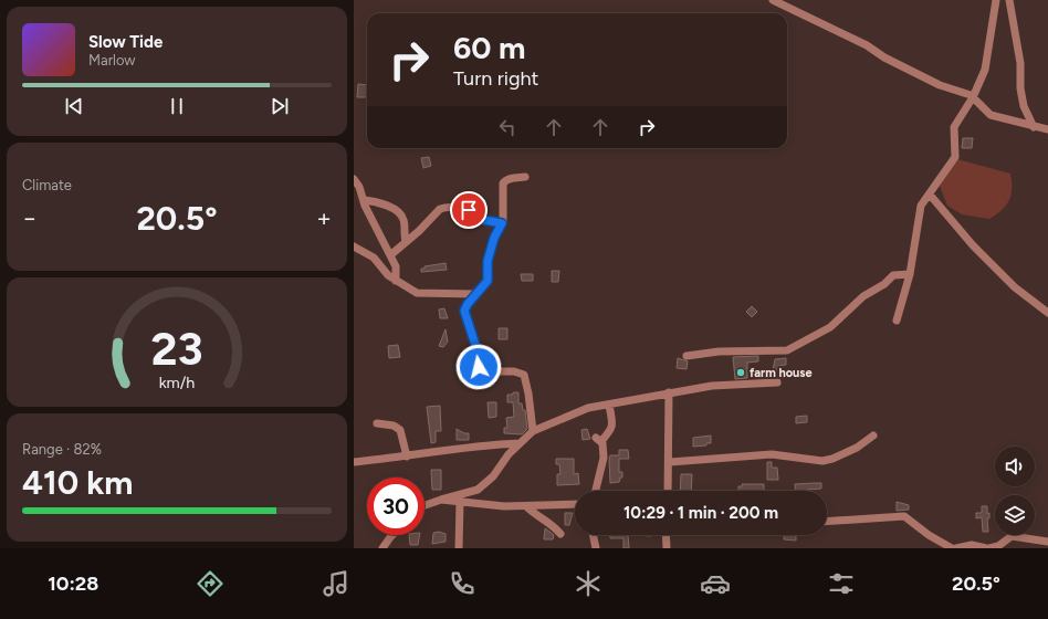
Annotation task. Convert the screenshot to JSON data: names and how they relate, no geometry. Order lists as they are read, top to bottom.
{
  "places": ["farm house"],
  "page": {
    "turn": ["60 m", "Turn right"],
    "song": ["Slow Tide", "Marlow"],
    "tile": [
      "Climate",
      ["Range · 82%", "410 km"]
    ],
    "heat": ["−", "20.5°", "+"],
    "limit": "30",
    "trip": "10:29 · 1 min · 200 m",
    "tabs": ["10:28", "20.5°"],
    "gauge": ["23", "km/h"]
  }
}
